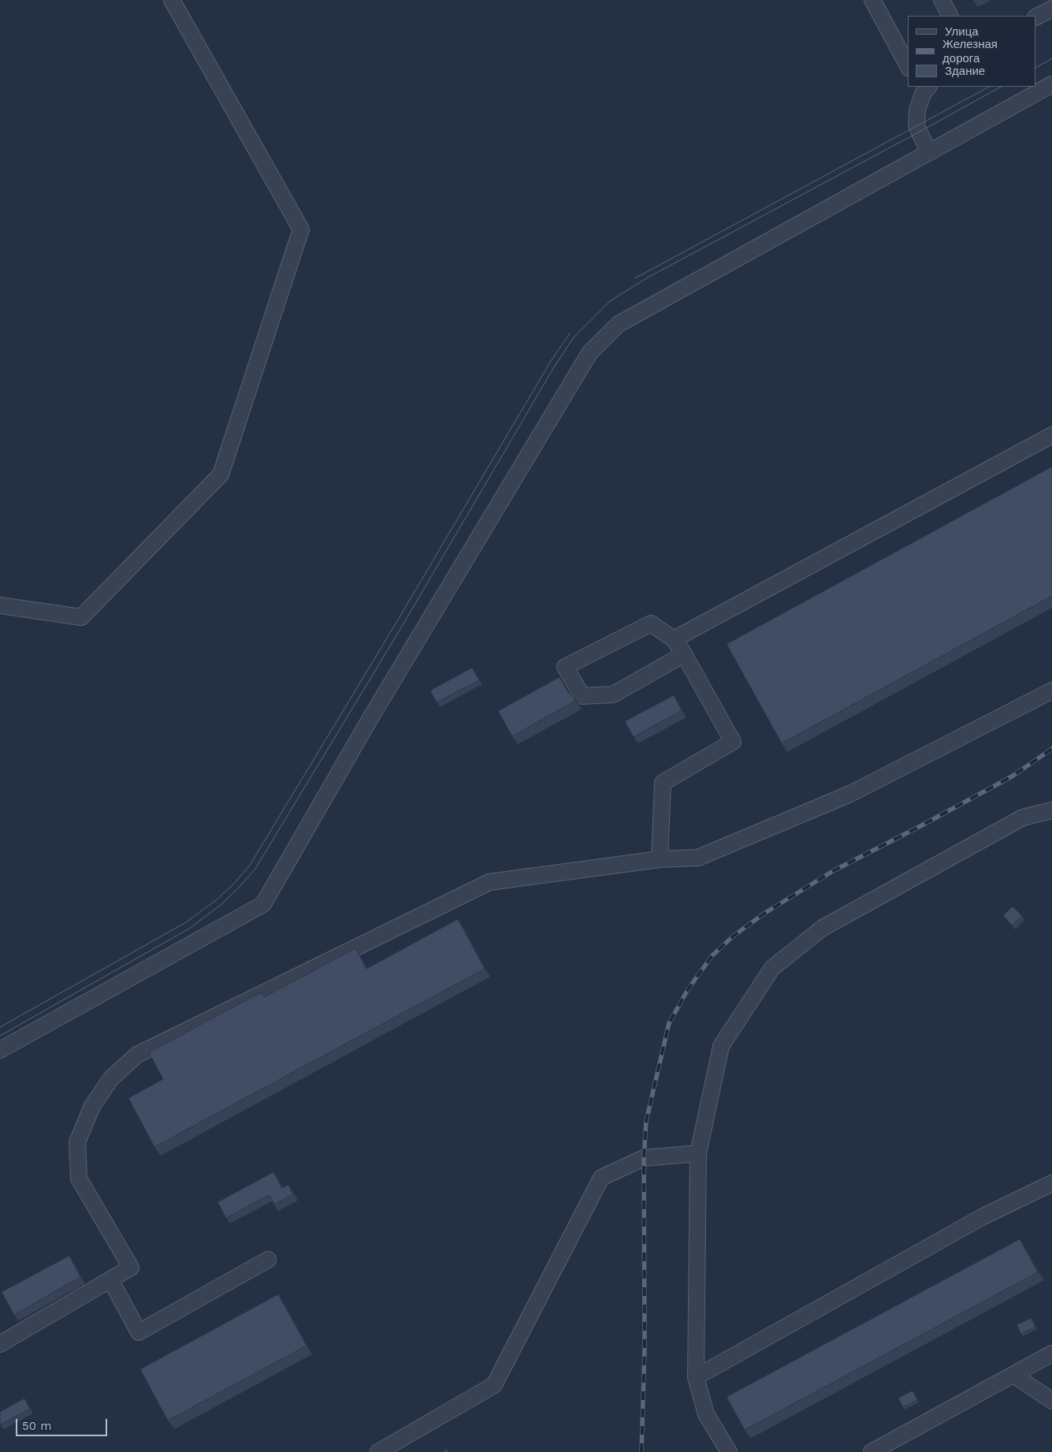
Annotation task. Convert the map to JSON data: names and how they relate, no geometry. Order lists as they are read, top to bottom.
{
  "legend": ["Улица", "Железная дорога", "Здание"],
  "scale_bar": "50 m"
}
